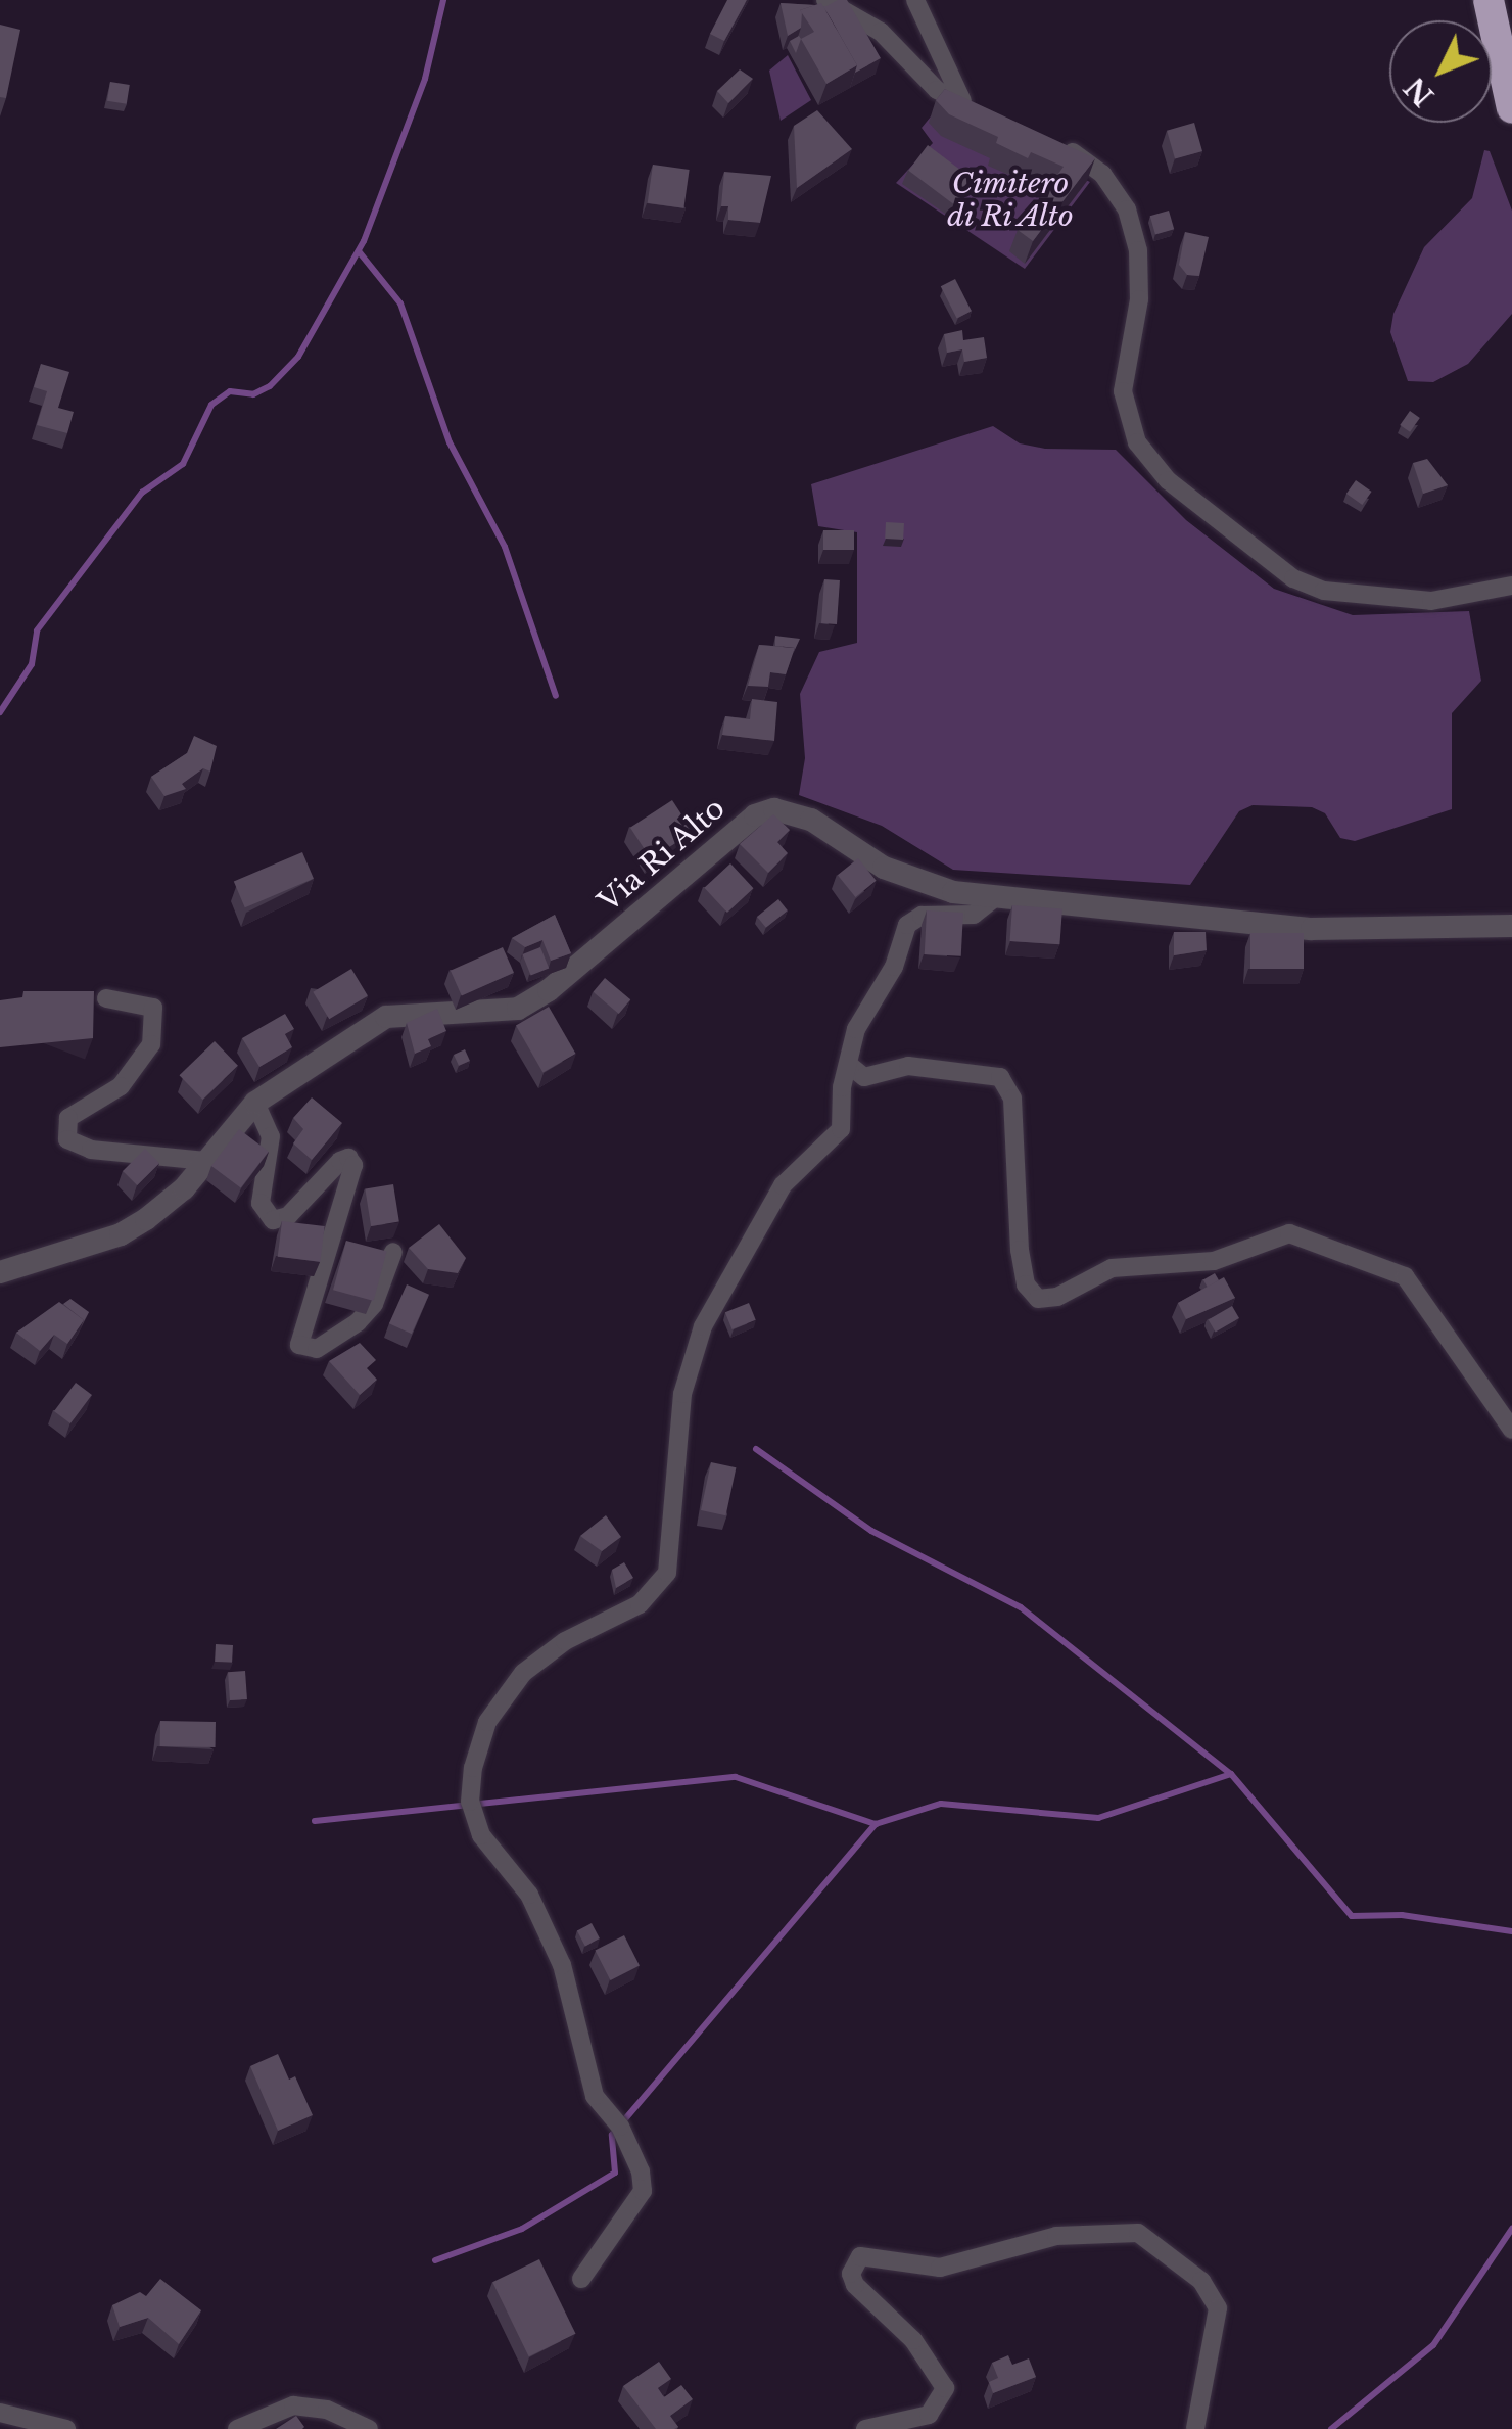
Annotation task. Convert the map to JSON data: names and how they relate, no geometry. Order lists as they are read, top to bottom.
{
  "streets": {
    "street": ["Via Ri Alto"]
  },
  "parks": ["Cimitero di Ri Alto"],
  "north": "bottom left"
}
